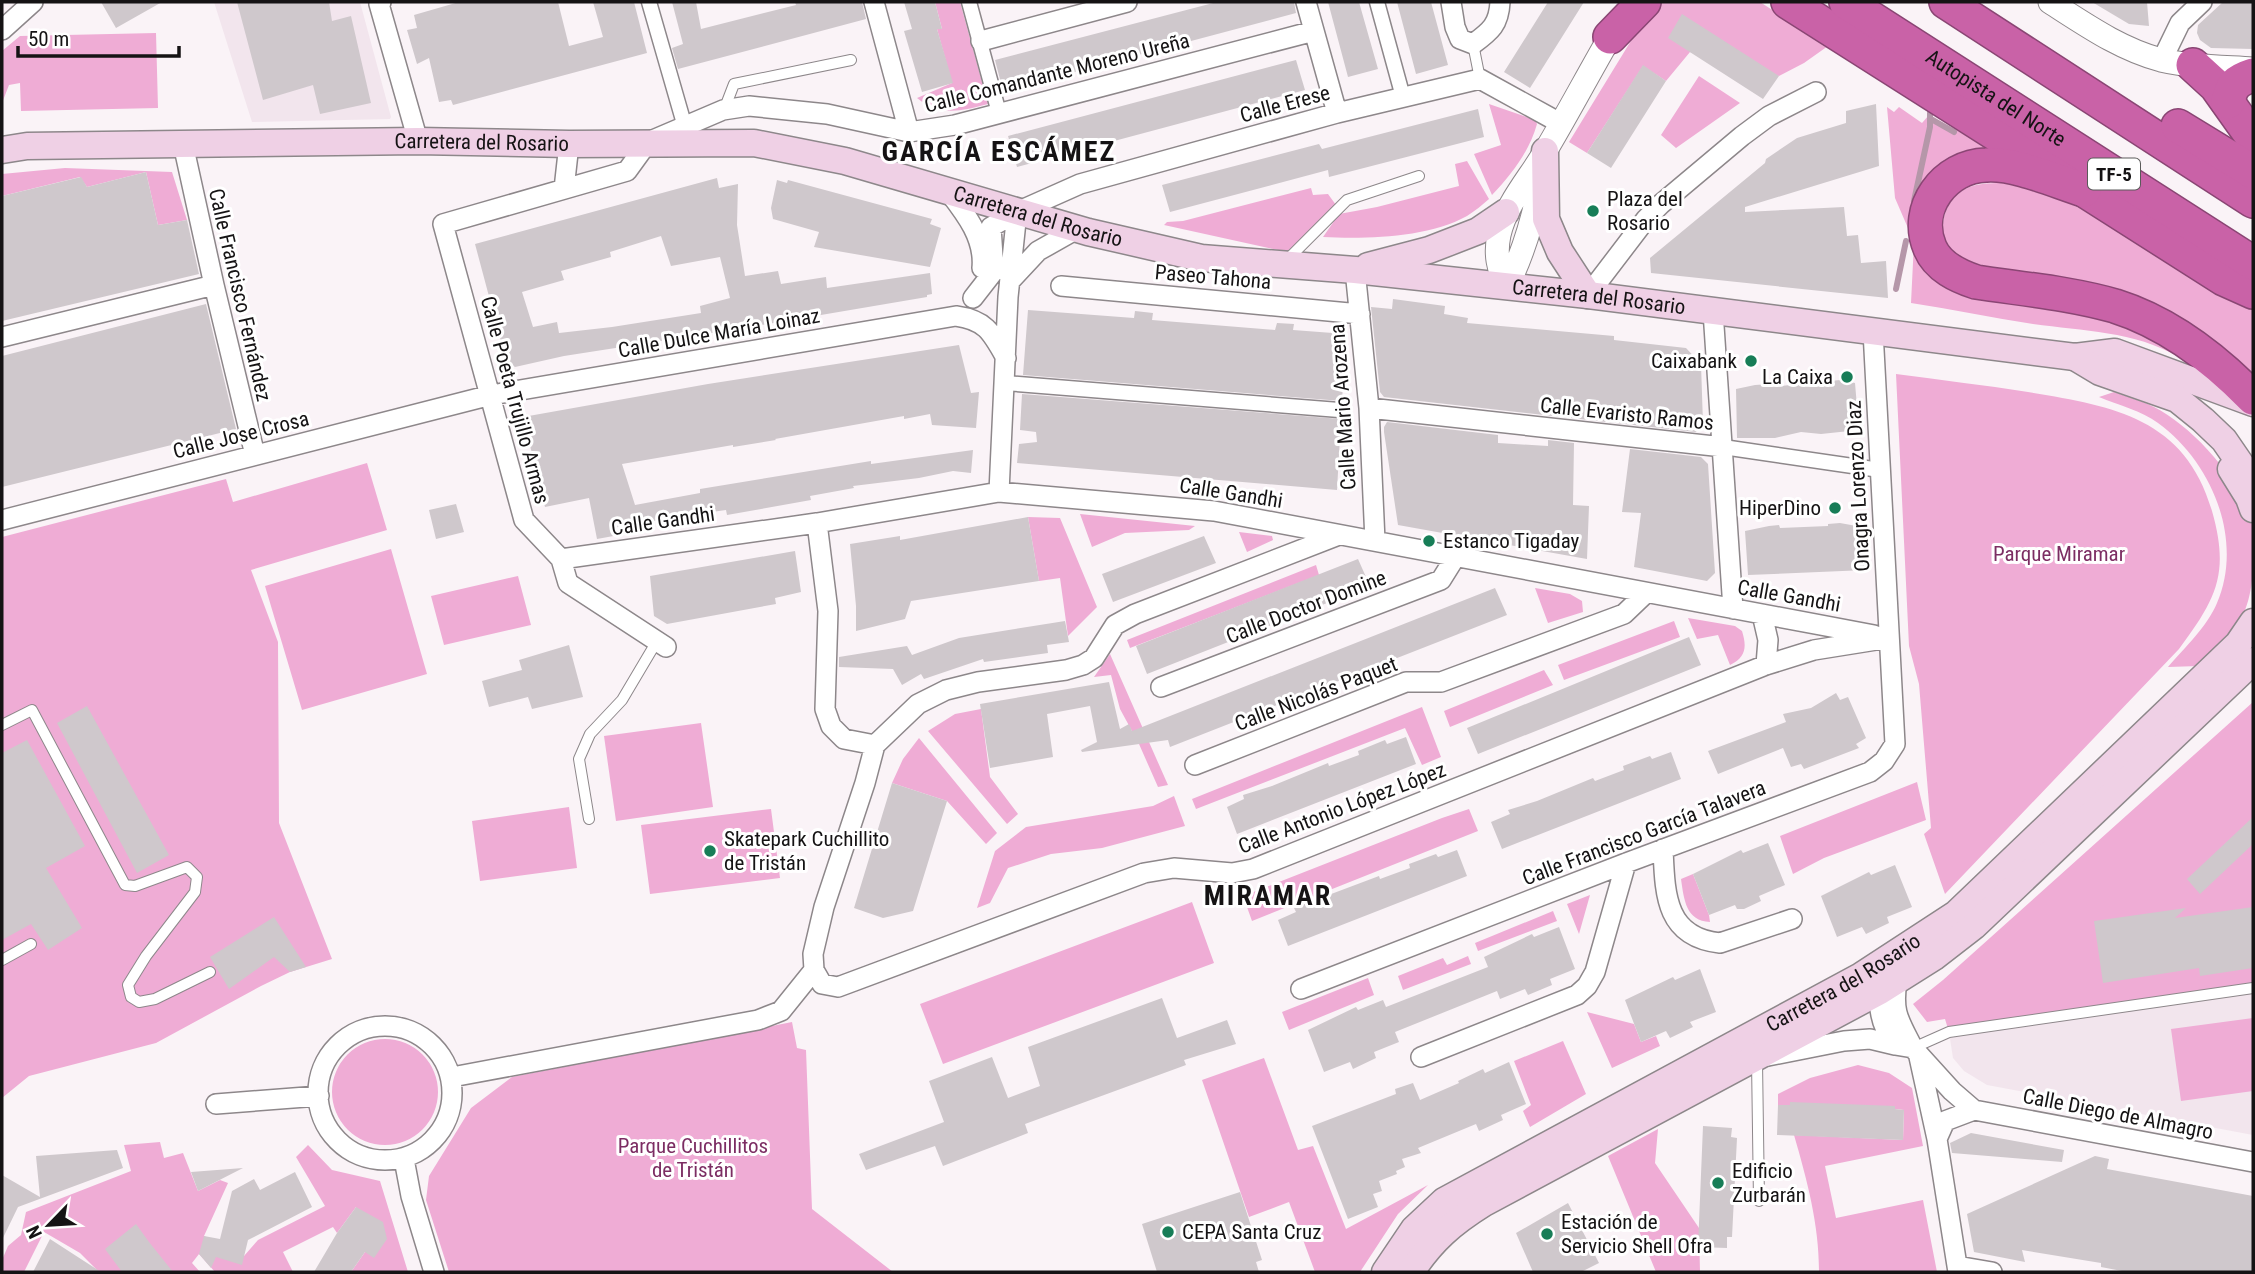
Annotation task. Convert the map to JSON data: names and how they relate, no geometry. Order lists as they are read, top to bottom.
{
  "streets": {
    "highway": ["Autopista del Norte", "TF-5"],
    "main road": ["Carretera del Rosario"],
    "street": [
      "Calle Comandante Moreno Ureña",
      "Calle Erese",
      "Paseo Tahona",
      "Calle Francisco Fernández",
      "Calle Dulce María Loinaz",
      "Calle Poeta Trujillo Armas",
      "Calle Mario Arozena",
      "Calle Evaristo Ramos",
      "Calle Jose Crosa",
      "Onagra Lorenzo Diaz",
      "Calle Gandhi",
      "Calle Doctor Domine",
      "Calle Nicolás Paquet",
      "Calle Antonio López López",
      "Calle Francisco García Talavera",
      "Calle Diego de Almagro"
    ]
  },
  "crossings": [
    ["Calle Comandante Moreno Ureña", "Carretera del Rosario"],
    ["Calle Erese", "Carretera del Rosario"],
    ["Carretera del Rosario", "Calle Francisco Fernández"],
    ["Carretera del Rosario", "Calle Mario Arozena"],
    ["Carretera del Rosario", "Onagra Lorenzo Diaz"],
    ["Paseo Tahona", "Calle Mario Arozena"],
    ["Calle Francisco Fernández", "Calle Jose Crosa"],
    ["Calle Dulce María Loinaz", "Calle Poeta Trujillo Armas"],
    ["Calle Dulce María Loinaz", "Calle Jose Crosa"],
    ["Calle Poeta Trujillo Armas", "Calle Jose Crosa"],
    ["Calle Poeta Trujillo Armas", "Calle Gandhi"],
    ["Calle Mario Arozena", "Calle Evaristo Ramos"],
    ["Calle Mario Arozena", "Calle Gandhi"],
    ["Calle Evaristo Ramos", "Onagra Lorenzo Diaz"],
    ["Onagra Lorenzo Diaz", "Calle Gandhi"],
    ["Onagra Lorenzo Diaz", "Calle Antonio López López"],
    ["Onagra Lorenzo Diaz", "Calle Francisco García Talavera"],
    ["Calle Gandhi", "Calle Doctor Domine"],
    ["Calle Gandhi", "Calle Nicolás Paquet"],
    ["Calle Gandhi", "Calle Antonio López López"],
    ["Calle Gandhi", "Calle Francisco García Talavera"],
    ["Calle Antonio López López", "Calle Francisco García Talavera"]
  ],
  "districts": ["GARCÍA ESCÁMEZ", "MIRAMAR"],
  "parks": ["Parque Miramar", "Parque Cuchillitos de Tristán"],
  "places": [
    "Plaza del Rosario",
    "Caixabank",
    "La Caixa",
    "HiperDino",
    "Estanco Tigaday",
    "Skatepark Cuchillito de Tristán",
    "Edificio Zurbarán",
    "CEPA Santa Cruz",
    "Estación de Servicio Shell Ofra"
  ],
  "scale_bar": "50 m",
  "north": "bottom left"
}
